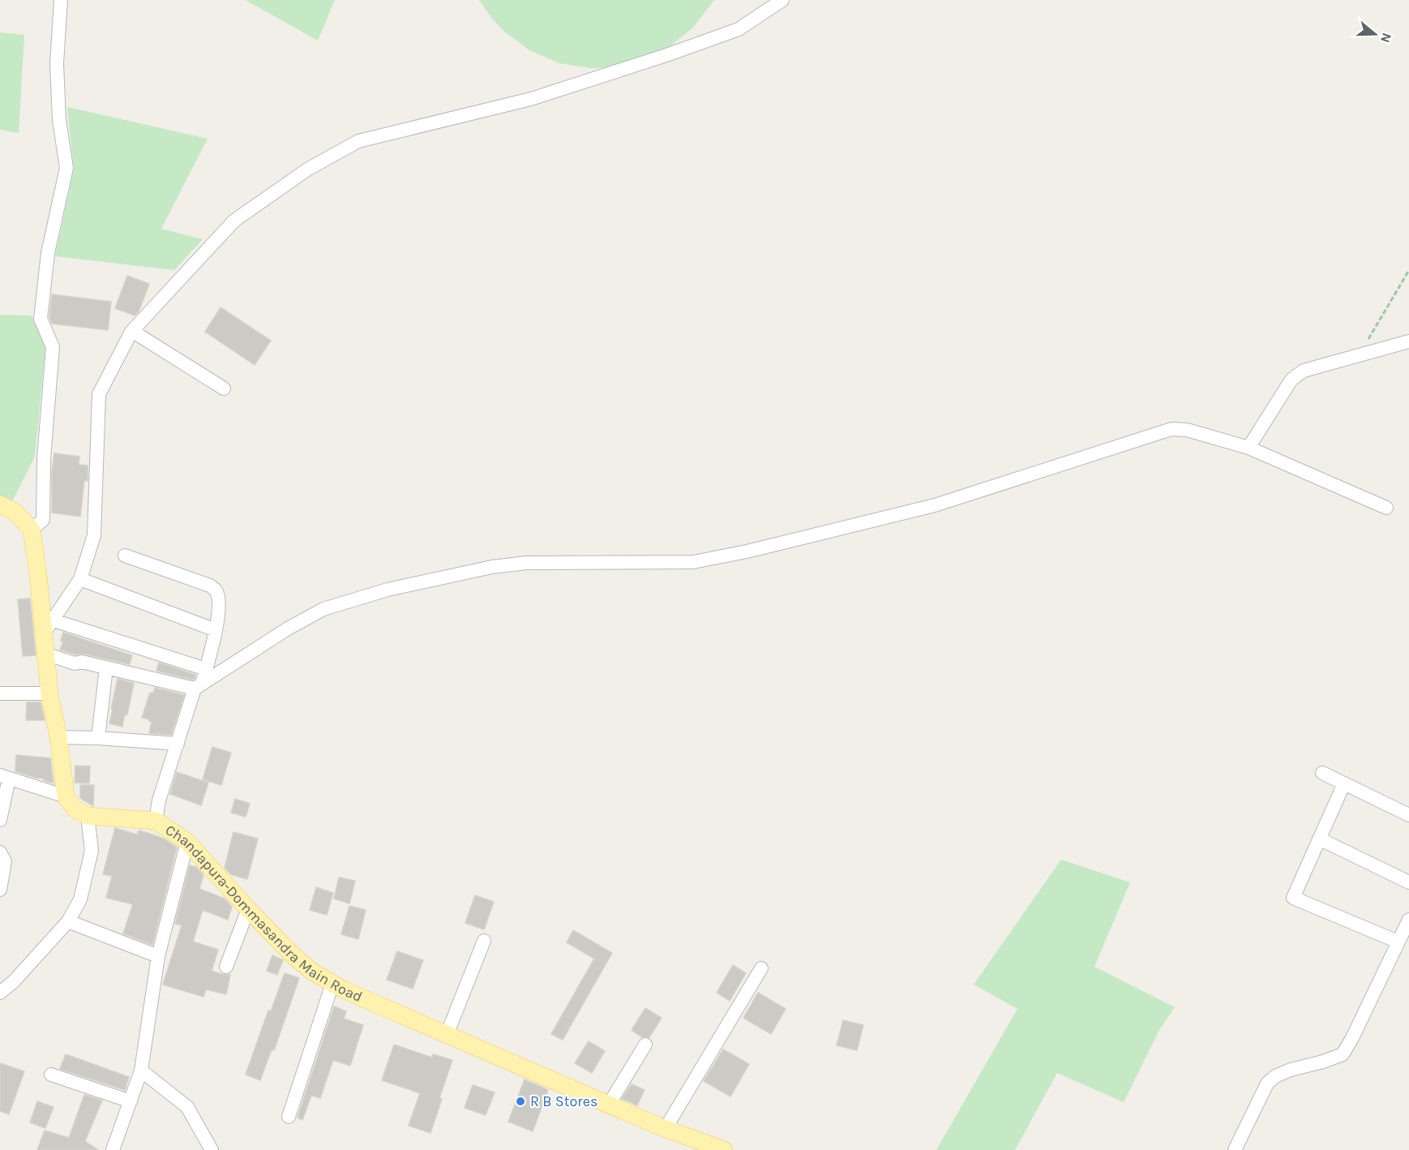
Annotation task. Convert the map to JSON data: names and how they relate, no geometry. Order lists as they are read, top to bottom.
{
  "streets": {
    "main road": ["Chandapura-Dommasandra Main Road"]
  },
  "places": ["R B Stores"],
  "north": "right"
}
